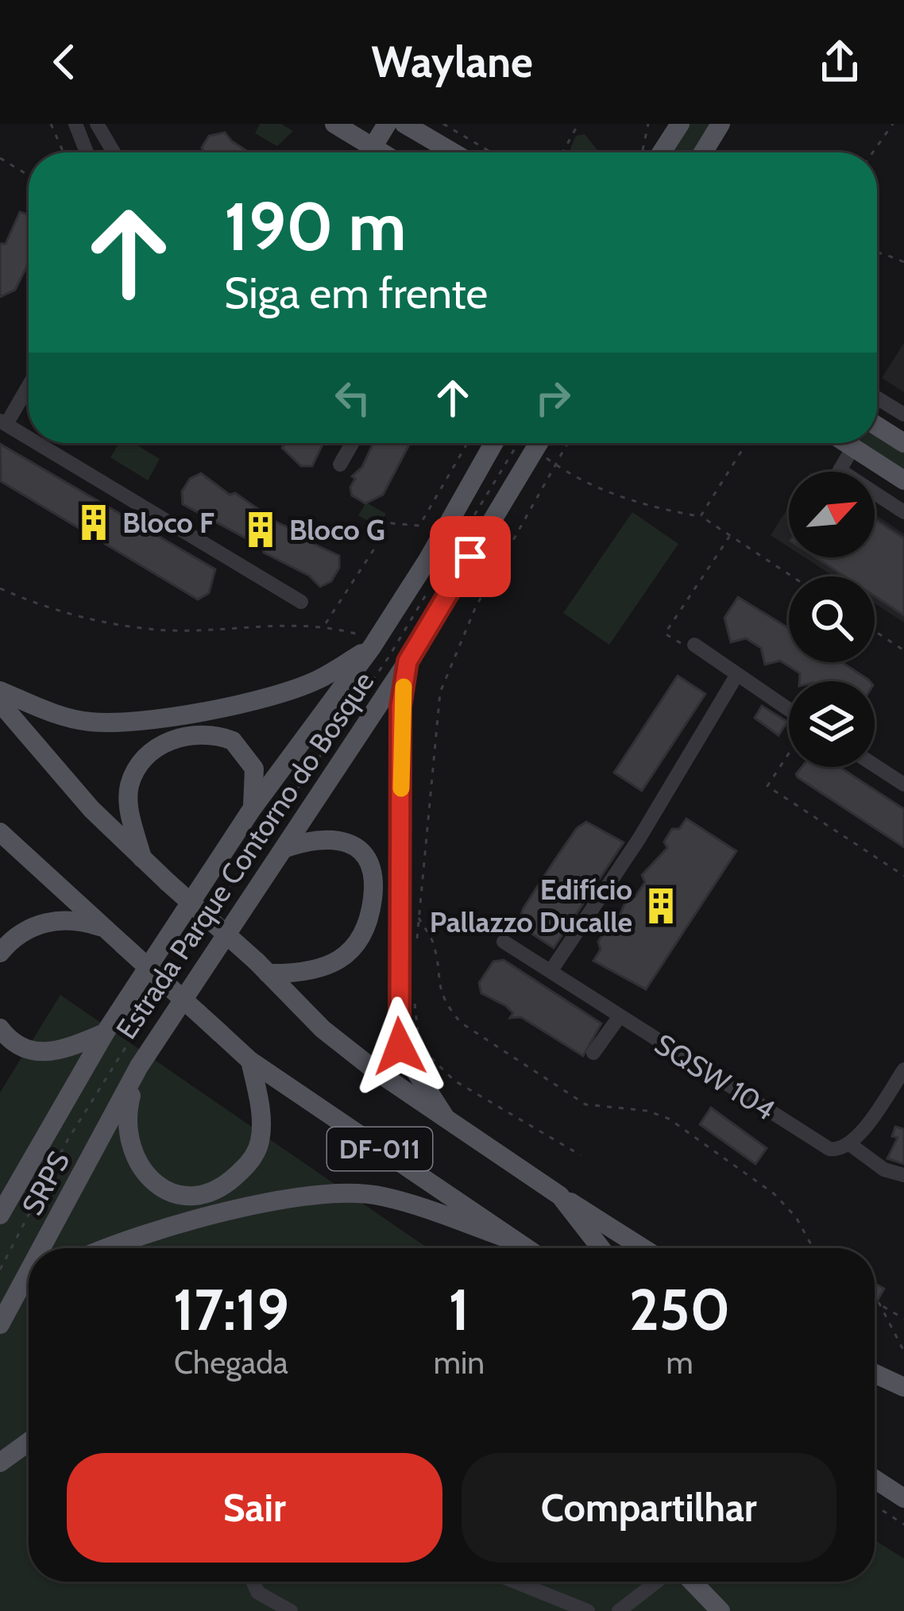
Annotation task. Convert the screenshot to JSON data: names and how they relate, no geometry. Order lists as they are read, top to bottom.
{
  "streets": {
    "main road": ["Estrada Parque Contorno do Bosque", "DF-011", "SRPS"],
    "street": ["SQSW 104"]
  },
  "crossings": [
    ["Estrada Parque Contorno do Bosque", "SRPS"]
  ],
  "places": {
    "building": ["Bloco F", "Bloco G", "Edifício Pallazzo Ducalle"]
  },
  "north": "top right",
  "page": {
    "header": "Waylane",
    "turn": ["190 m", "Siga em frente"],
    "eta": [
      "17:19",
      "Chegada",
      "1",
      "min",
      "250",
      "m"
    ],
    "buttons": ["Sair", "Compartilhar"]
  }
}
